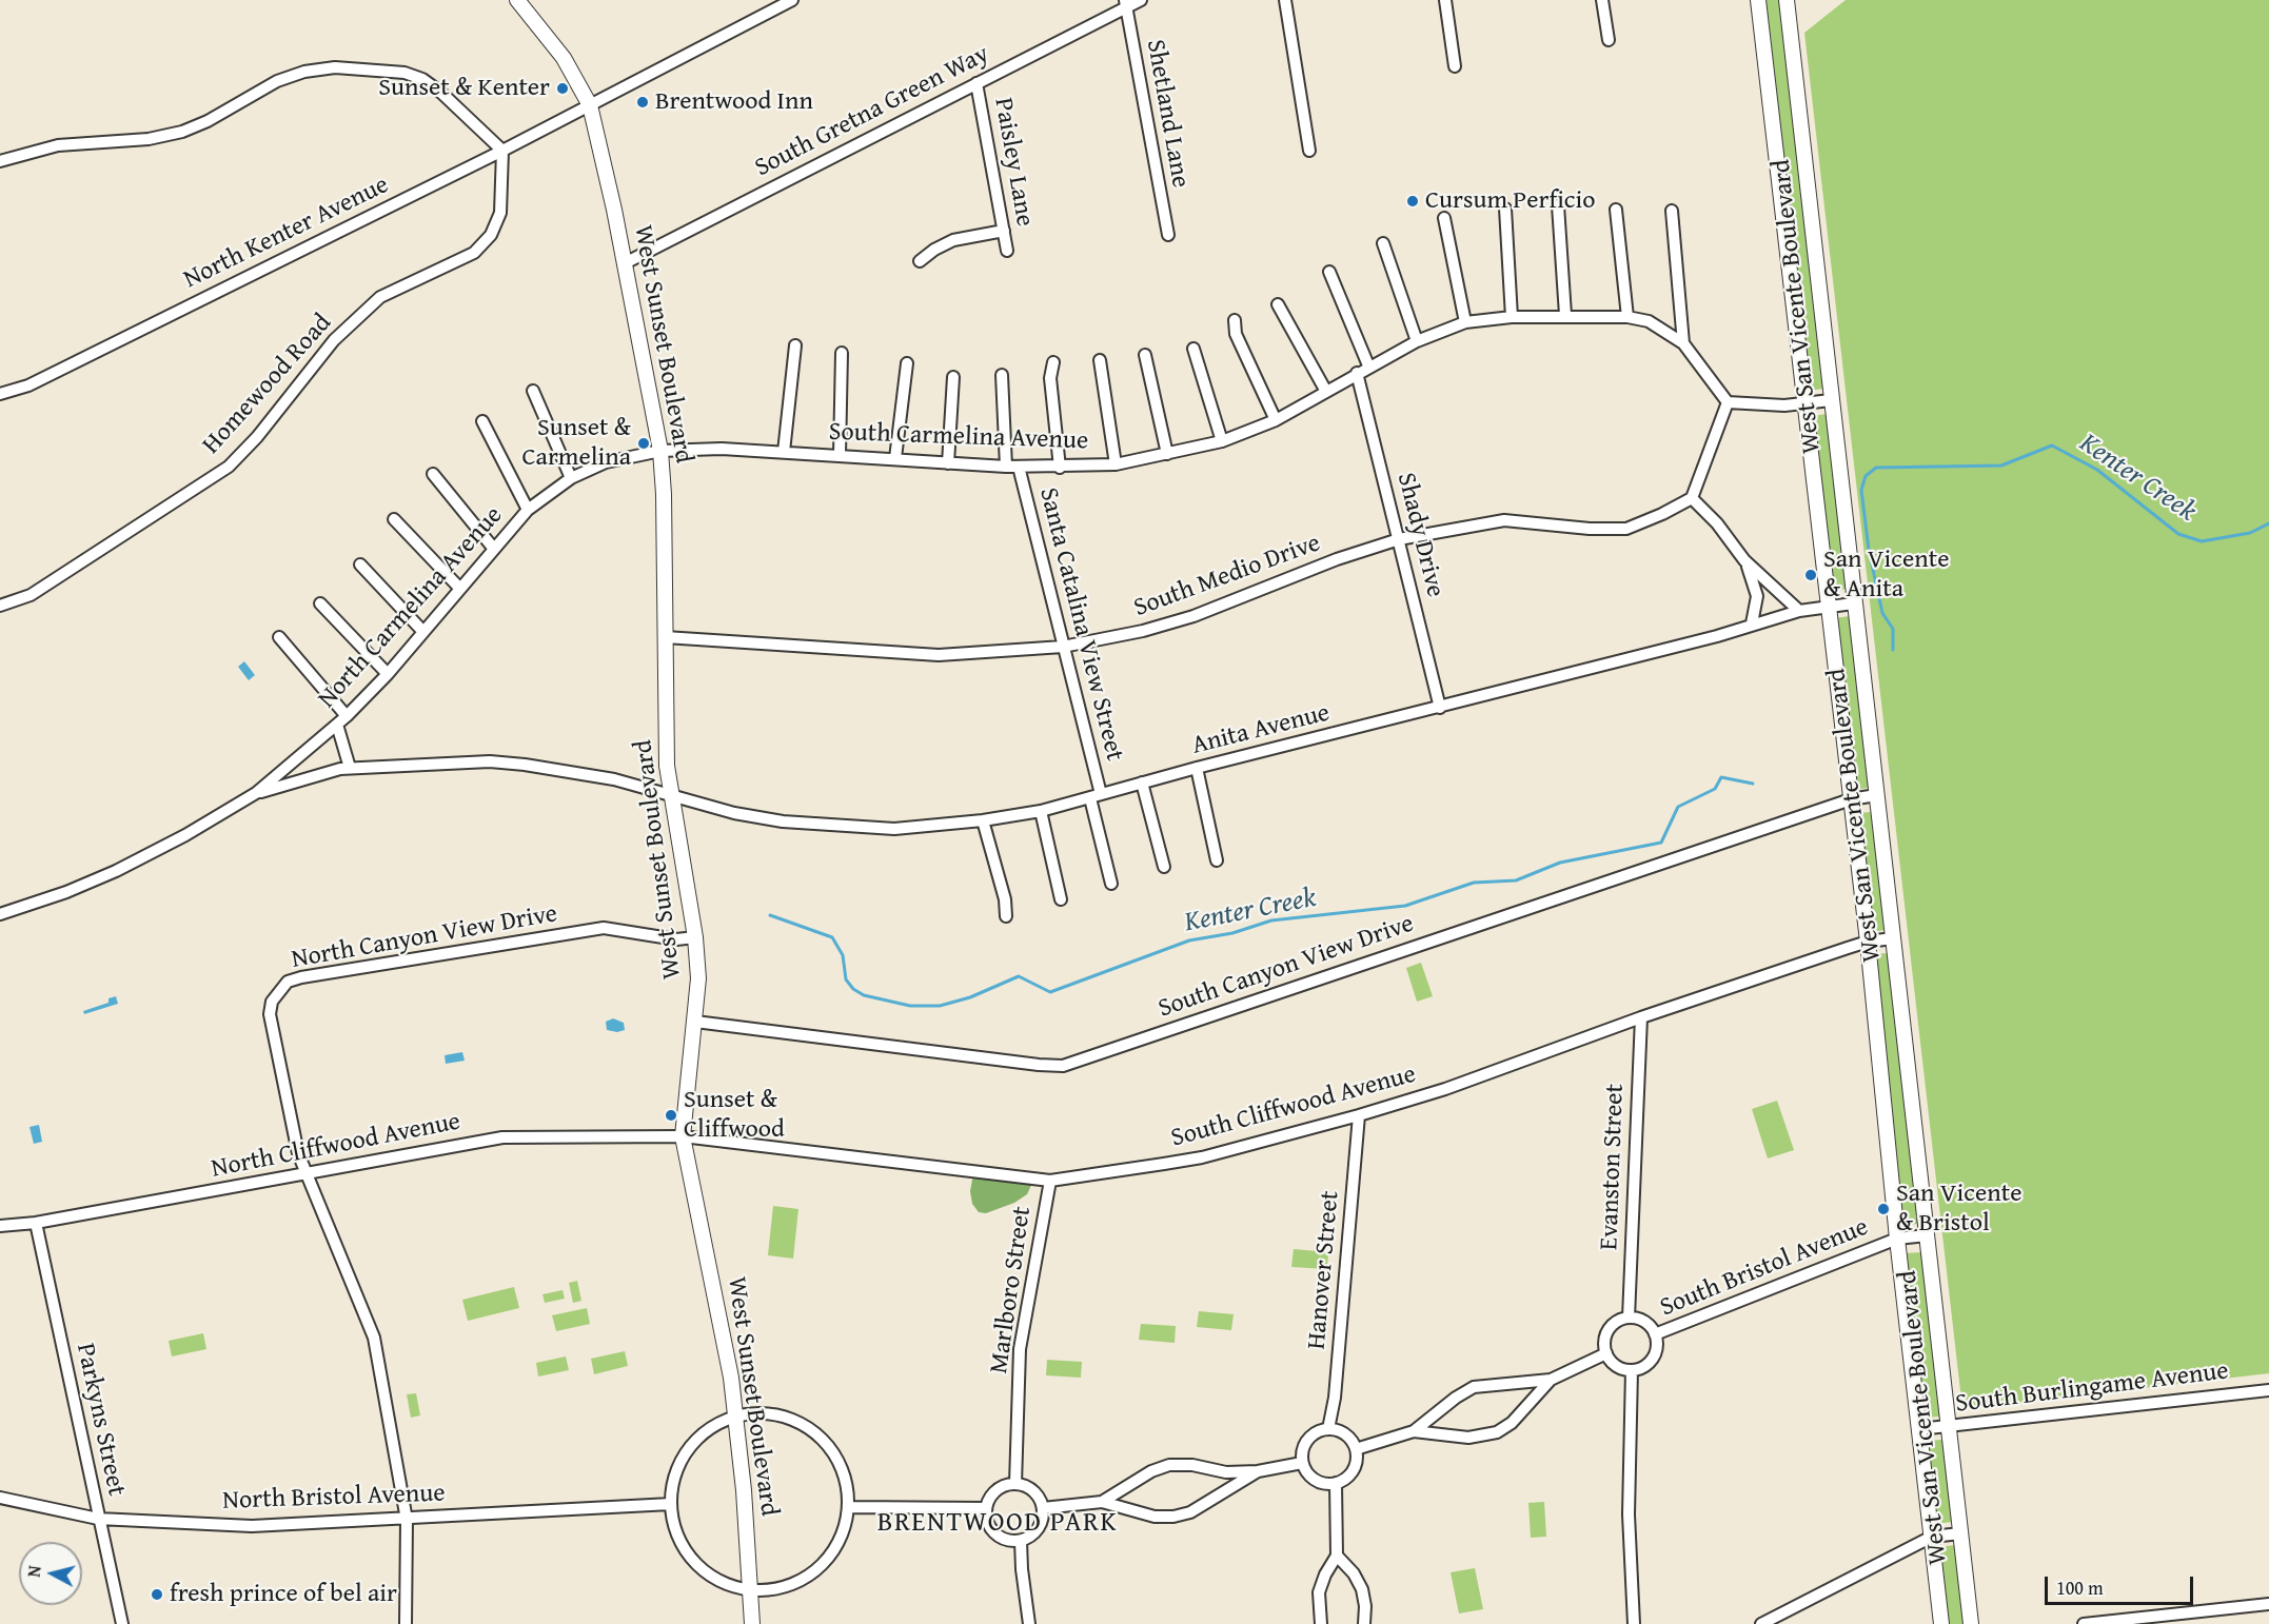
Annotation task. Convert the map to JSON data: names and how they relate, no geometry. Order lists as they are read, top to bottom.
{
  "streets": {
    "main road": ["West San Vicente Boulevard", "West Sunset Boulevard"],
    "street": [
      "South Gretna Green Way",
      "Shetland Lane",
      "Paisley Lane",
      "North Kenter Avenue",
      "Homewood Road",
      "South Carmelina Avenue",
      "Shady Drive",
      "South Medio Drive",
      "North Carmelina Avenue",
      "Santa Catalina View Street",
      "Anita Avenue",
      "North Canyon View Drive",
      "South Canyon View Drive",
      "South Cliffwood Avenue",
      "North Cliffwood Avenue",
      "Evanston Street",
      "South Bristol Avenue",
      "Hanover Street",
      "Marlboro Street",
      "South Burlingame Avenue",
      "Parkyns Street",
      "North Bristol Avenue"
    ]
  },
  "crossings": [
    ["South Gretna Green Way", "Shetland Lane"],
    ["South Gretna Green Way", "Paisley Lane"],
    ["South Gretna Green Way", "West Sunset Boulevard"],
    ["North Kenter Avenue", "West Sunset Boulevard"],
    ["North Kenter Avenue", "Homewood Road"],
    ["West San Vicente Boulevard", "Anita Avenue"],
    ["West San Vicente Boulevard", "South Canyon View Drive"],
    ["West San Vicente Boulevard", "South Cliffwood Avenue"],
    ["West San Vicente Boulevard", "South Bristol Avenue"],
    ["West San Vicente Boulevard", "South Burlingame Avenue"],
    ["West Sunset Boulevard", "South Carmelina Avenue"],
    ["West Sunset Boulevard", "South Medio Drive"],
    ["West Sunset Boulevard", "North Carmelina Avenue"],
    ["West Sunset Boulevard", "Anita Avenue"],
    ["West Sunset Boulevard", "North Canyon View Drive"],
    ["West Sunset Boulevard", "South Canyon View Drive"],
    ["West Sunset Boulevard", "South Cliffwood Avenue"],
    ["West Sunset Boulevard", "North Cliffwood Avenue"],
    ["South Carmelina Avenue", "Shady Drive"],
    ["South Carmelina Avenue", "North Carmelina Avenue"],
    ["South Carmelina Avenue", "Santa Catalina View Street"],
    ["Shady Drive", "South Medio Drive"],
    ["Shady Drive", "Anita Avenue"],
    ["South Medio Drive", "Santa Catalina View Street"],
    ["North Carmelina Avenue", "Anita Avenue"],
    ["Santa Catalina View Street", "Anita Avenue"],
    ["North Canyon View Drive", "North Cliffwood Avenue"],
    ["South Cliffwood Avenue", "North Cliffwood Avenue"],
    ["South Cliffwood Avenue", "Evanston Street"],
    ["South Cliffwood Avenue", "Hanover Street"],
    ["South Cliffwood Avenue", "Marlboro Street"],
    ["North Cliffwood Avenue", "Parkyns Street"],
    ["Evanston Street", "South Bristol Avenue"],
    ["Parkyns Street", "North Bristol Avenue"]
  ],
  "districts": ["BRENTWOOD PARK"],
  "water": ["Kenter Creek"],
  "places": [
    "Sunset & Kenter",
    "Brentwood Inn",
    "Cursum Perficio",
    "Sunset & Carmelina",
    "San Vicente & Anita",
    "Sunset & Cliffwood",
    "San Vicente & Bristol",
    "fresh prince of bel air"
  ],
  "scale_bar": "100 m",
  "north": "left"
}
